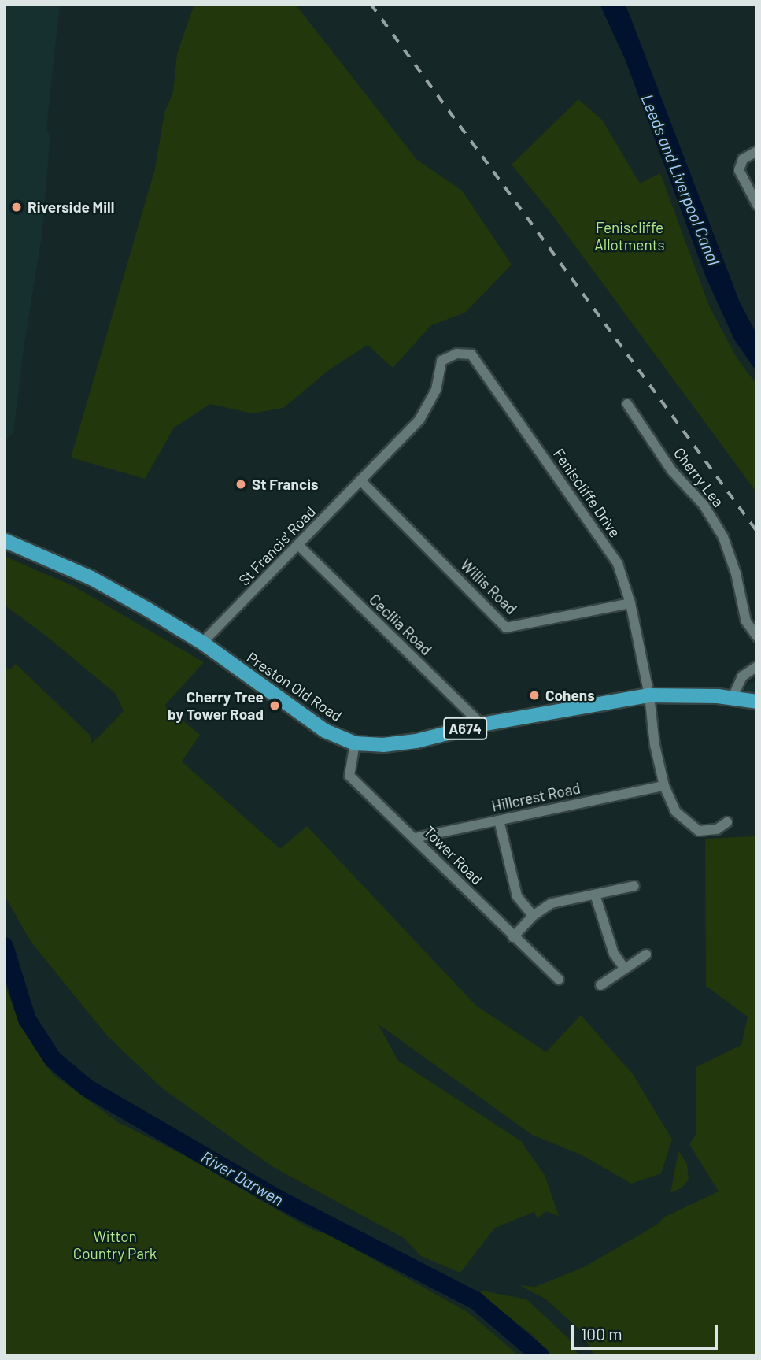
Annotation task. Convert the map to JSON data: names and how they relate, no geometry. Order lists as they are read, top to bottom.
{
  "streets": {
    "main road": ["Preston Old Road", "A674"],
    "street": [
      "Cherry Lea",
      "Feniscliffe Drive",
      "St Francis' Road",
      "Willis Road",
      "Cecilia Road",
      "Hillcrest Road",
      "Tower Road"
    ]
  },
  "crossings": [
    ["Feniscliffe Drive", "St Francis' Road"],
    ["Feniscliffe Drive", "Willis Road"],
    ["Feniscliffe Drive", "Preston Old Road"],
    ["Feniscliffe Drive", "Hillcrest Road"],
    ["St Francis' Road", "Willis Road"],
    ["St Francis' Road", "Cecilia Road"],
    ["St Francis' Road", "Preston Old Road"],
    ["Cecilia Road", "Preston Old Road"],
    ["Preston Old Road", "Tower Road"],
    ["Hillcrest Road", "Tower Road"]
  ],
  "water": ["Leeds and Liverpool Canal", "River Darwen"],
  "parks": ["Feniscliffe Allotments", "Witton Country Park"],
  "places": [
    "Riverside Mill",
    "St Francis",
    "Cohens",
    "Cherry Tree by Tower Road"
  ],
  "scale_bar": "100 m"
}
